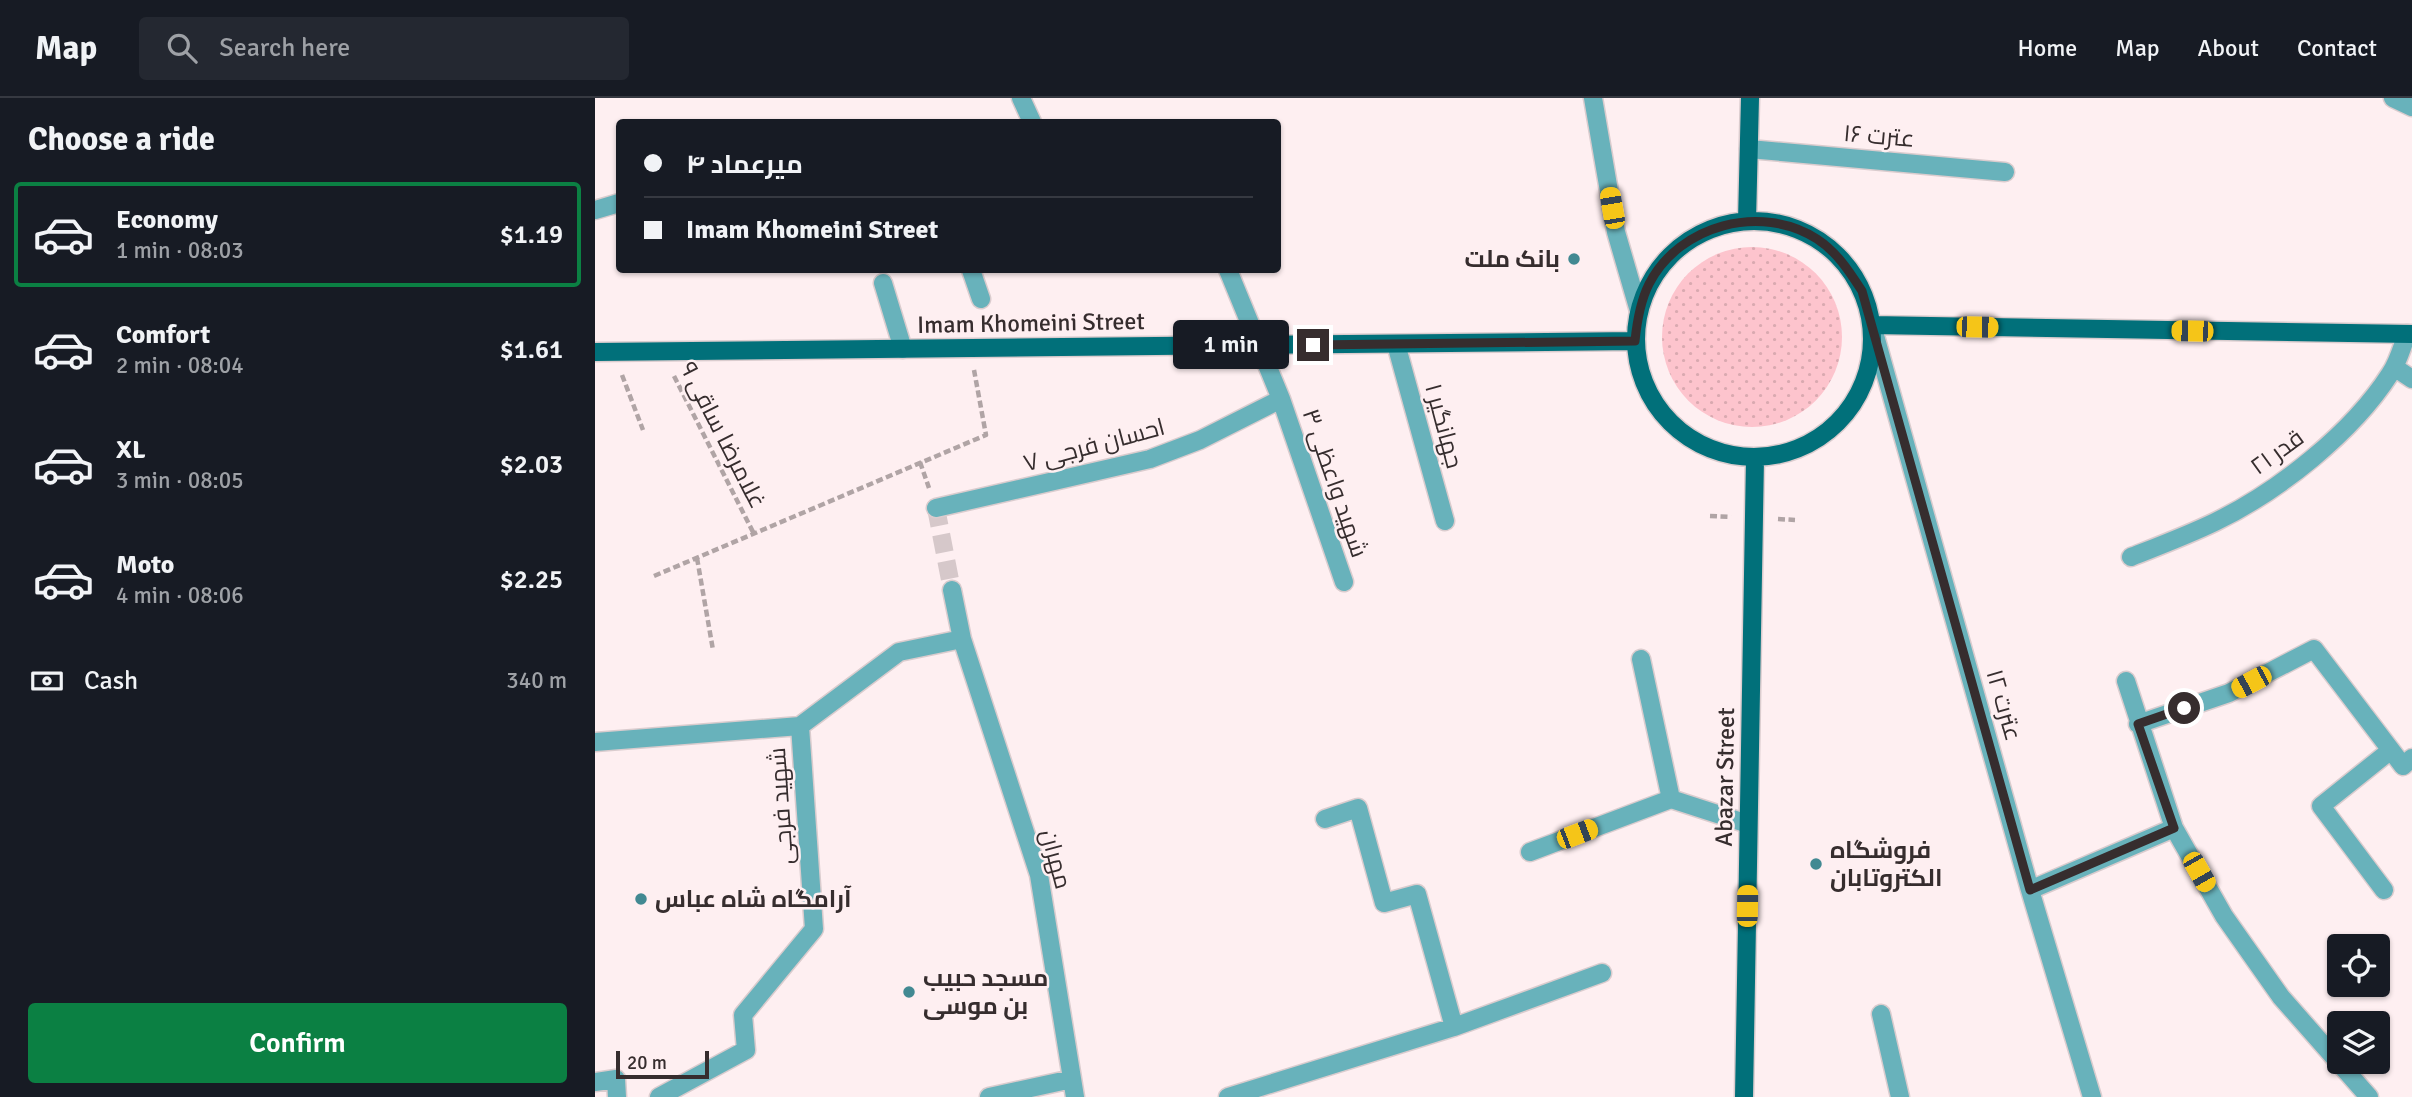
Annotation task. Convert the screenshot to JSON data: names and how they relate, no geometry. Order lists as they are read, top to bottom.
{
  "streets": {
    "main road": ["Imam Khomeini Street", "Abazar Street"],
    "street": [
      "عترت ۱۶",
      "جهانگیر ۱",
      "احسان فرجی ۷",
      "قدر ۲۱",
      "شهید واعظی ۳",
      "عترت ۱۲",
      "شهید فرجی",
      "مهران"
    ],
    "path": ["غلامرضا ساقی ۹"]
  },
  "crossings": [
    ["Imam Khomeini Street", "جهانگیر ۱"],
    ["Imam Khomeini Street", "غلامرضا ساقی ۹"],
    ["Imam Khomeini Street", "عترت ۱۲"],
    ["Imam Khomeini Street", "Abazar Street"],
    ["احسان فرجی ۷", "شهید واعظی ۳"],
    ["عترت ۱۲", "Abazar Street"]
  ],
  "places": [
    "بانک ملت",
    "فروشگاه الکتروتابان",
    "آرامگاه شاه عباس",
    "مسجد حبیب بن موسی"
  ],
  "scale_bar": "20 m",
  "page": {
    "header": "Map",
    "search": "Search here",
    "nav": [
      "Home",
      "Map",
      "About",
      "Contact"
    ],
    "heading": "Choose a ride",
    "banner": ["میرعماد ۴", "Imam Khomeini Street"],
    "list": [
      {
        "name": "Economy",
        "note": "1 min · 08:03",
        "value": "$1.19"
      },
      {
        "name": "Comfort",
        "note": "2 min · 08:04",
        "value": "$1.61"
      },
      {
        "name": "XL",
        "note": "3 min · 08:05",
        "value": "$2.03"
      },
      {
        "name": "Moto",
        "note": "4 min · 08:06",
        "value": "$2.25"
      }
    ],
    "bubble": "1 min",
    "pay": ["Cash", "340 m"],
    "buttons": "Confirm",
    "scale": "20 m"
  }
}
